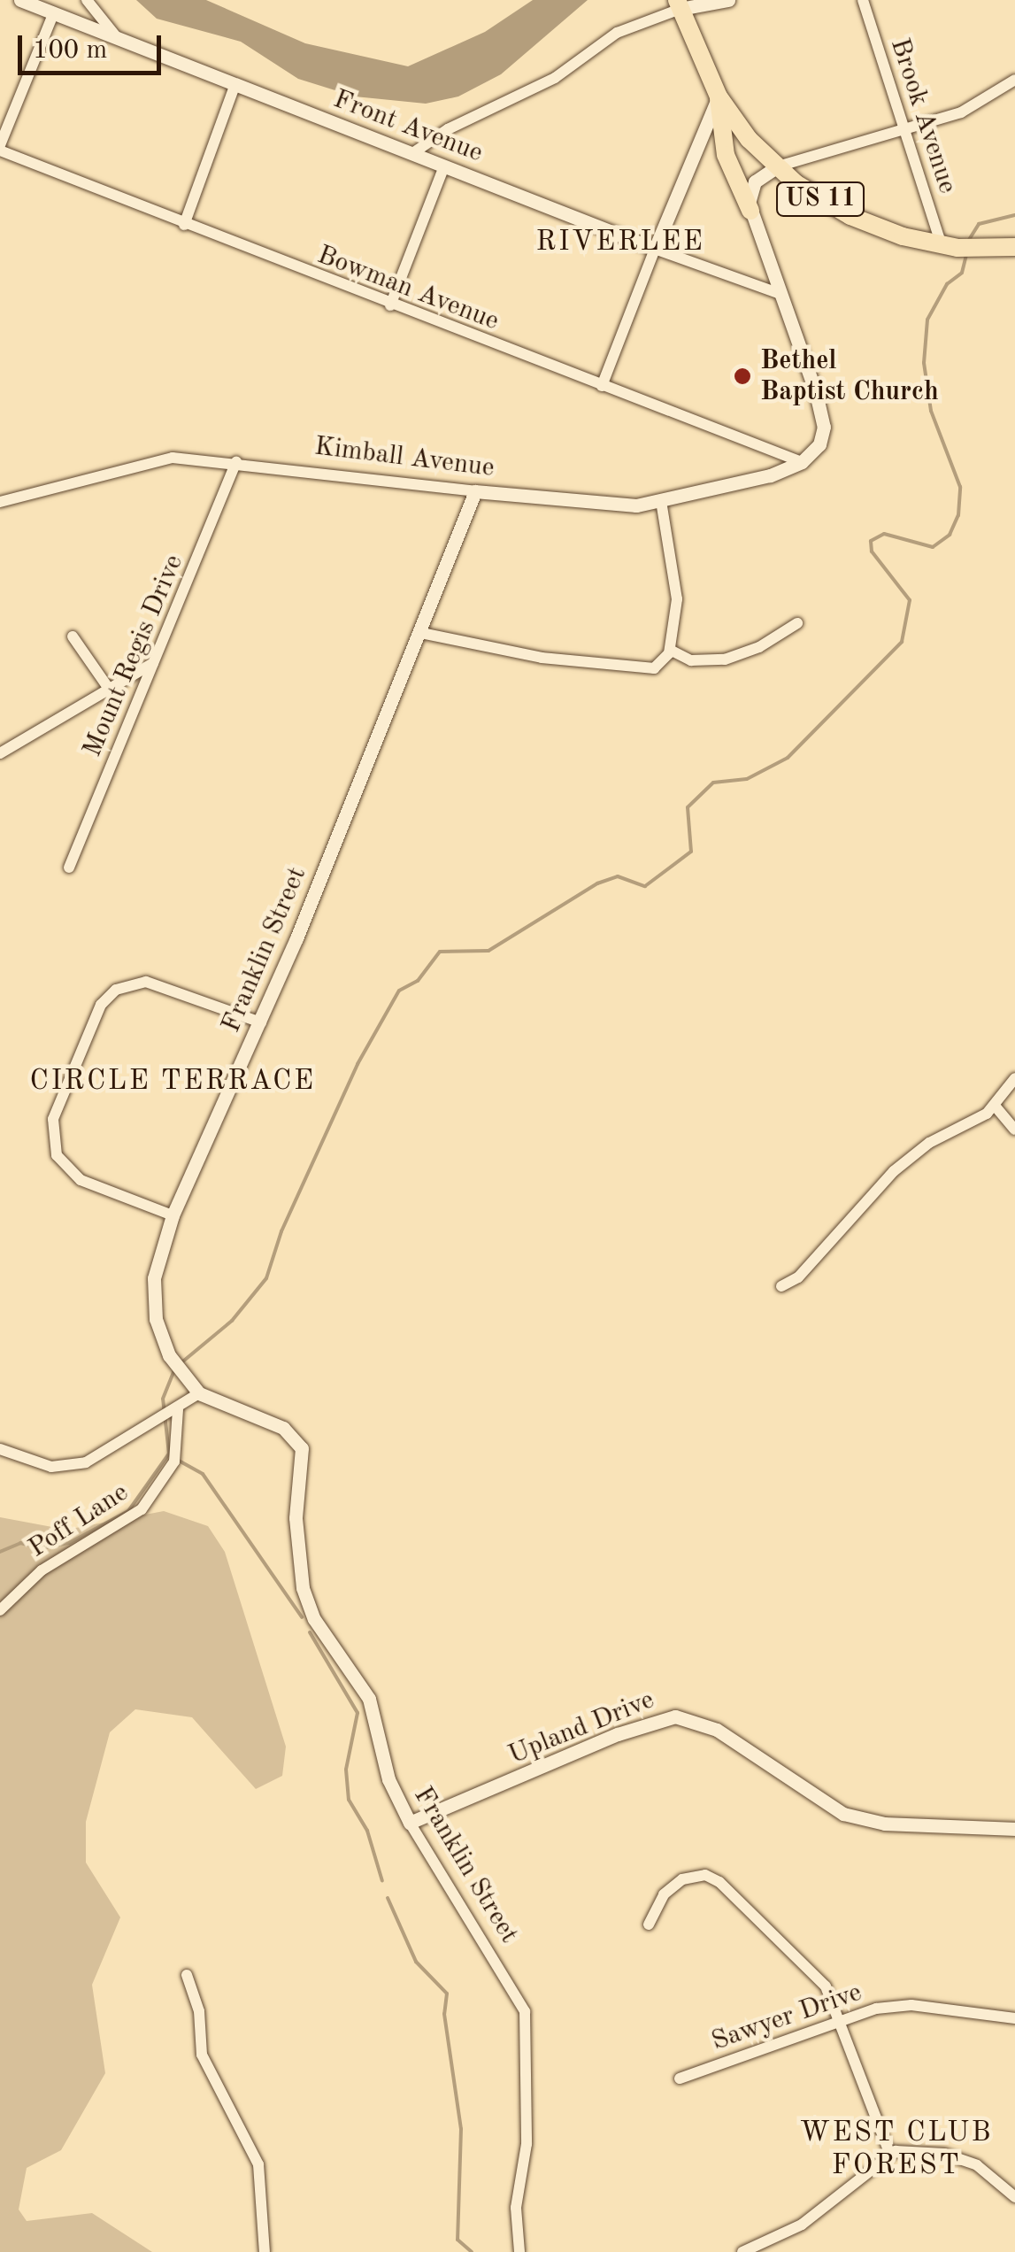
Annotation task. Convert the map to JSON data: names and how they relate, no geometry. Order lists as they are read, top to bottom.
{
  "streets": {
    "main road": ["US 11"],
    "street": [
      "Brook Avenue",
      "Front Avenue",
      "Bowman Avenue",
      "Kimball Avenue",
      "Mount Regis Drive",
      "Franklin Street",
      "Poff Lane",
      "Upland Drive",
      "Sawyer Drive"
    ]
  },
  "crossings": [
    ["Brook Avenue", "US 11"],
    ["Bowman Avenue", "Kimball Avenue"],
    ["Kimball Avenue", "Mount Regis Drive"],
    ["Kimball Avenue", "Franklin Street"],
    ["Franklin Street", "Upland Drive"]
  ],
  "districts": ["RIVERLEE", "CIRCLE TERRACE", "WEST CLUB FOREST"],
  "places": ["Bethel Baptist Church"],
  "scale_bar": "100 m"
}
